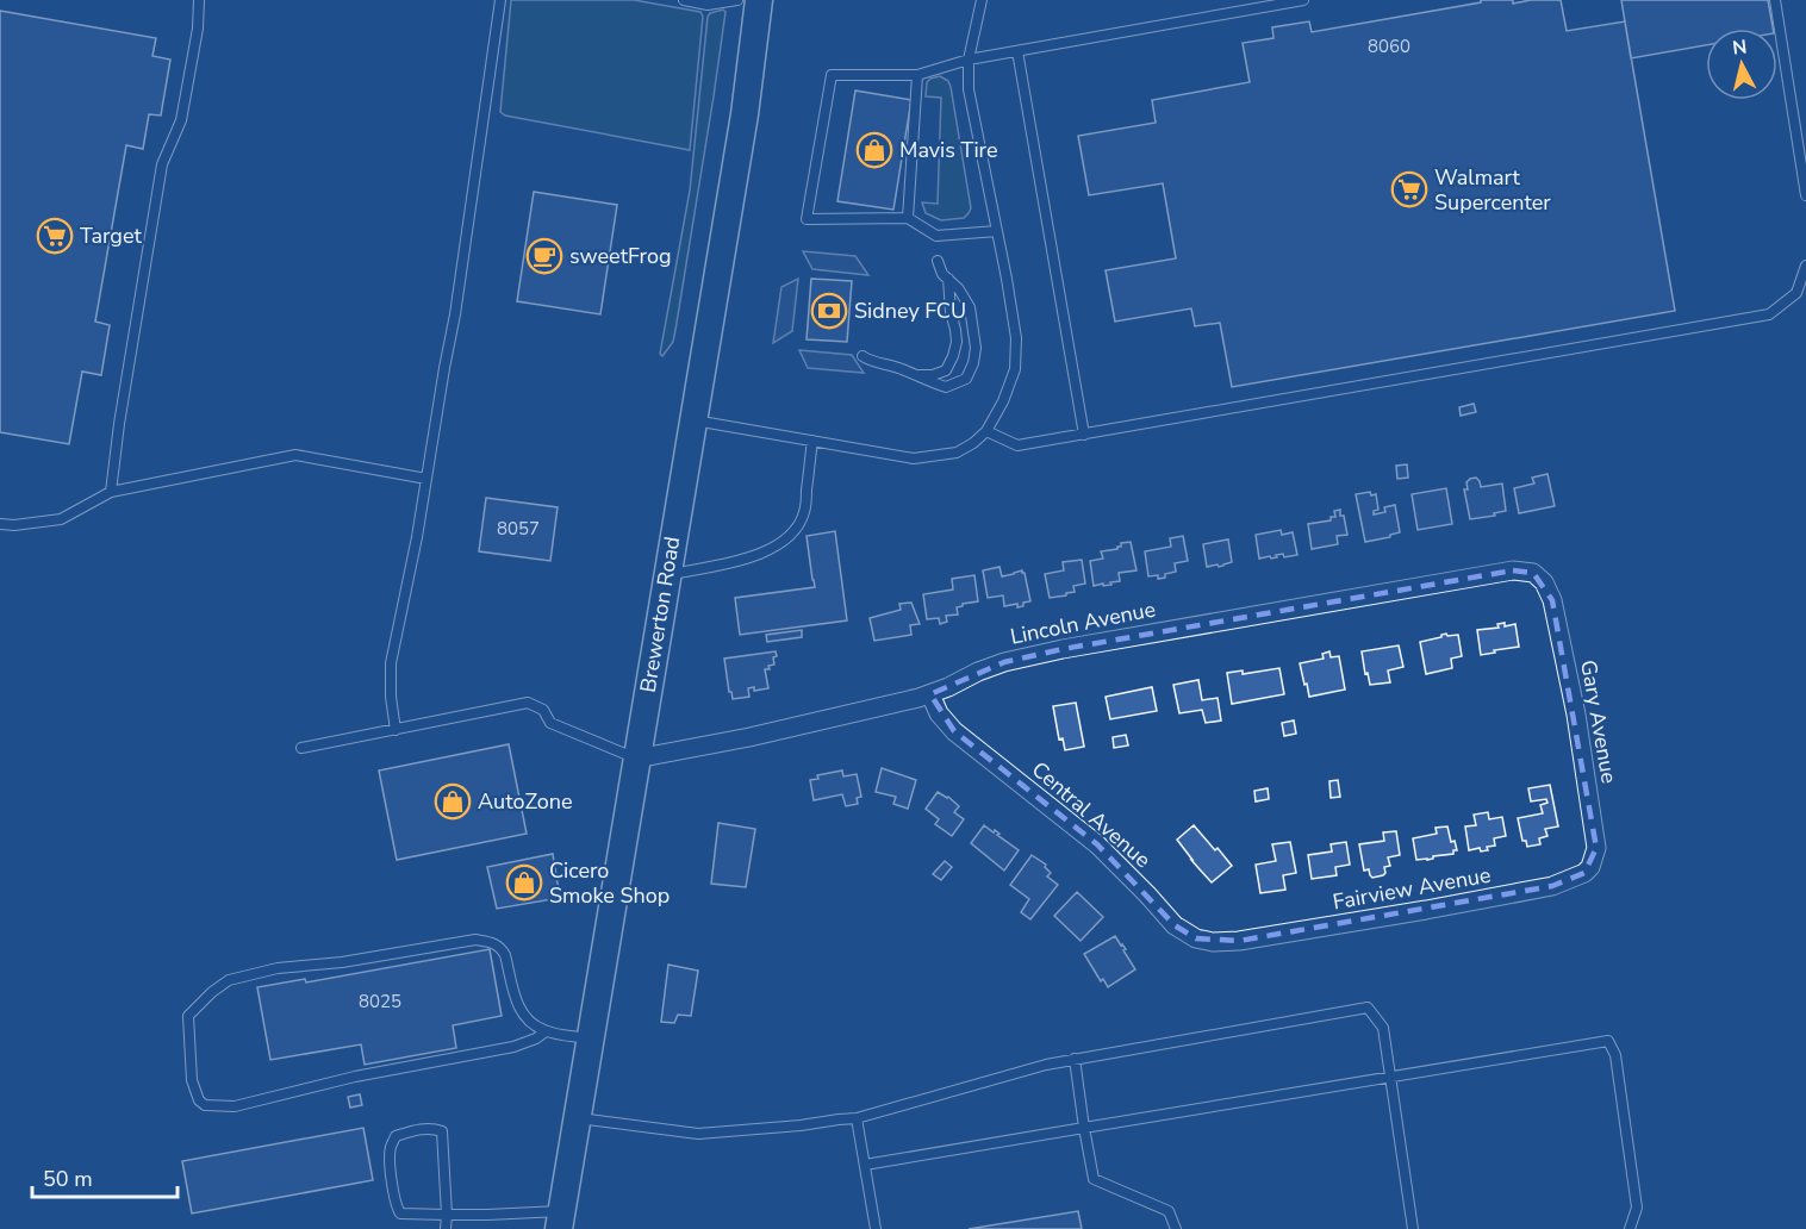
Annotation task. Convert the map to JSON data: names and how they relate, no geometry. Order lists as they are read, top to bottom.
{
  "streets": {
    "main road": ["Brewerton Road"],
    "street": [
      "Lincoln Avenue",
      "Gary Avenue",
      "Central Avenue",
      "Fairview Avenue"
    ]
  },
  "crossings": [
    ["Brewerton Road", "Lincoln Avenue"],
    ["Lincoln Avenue", "Gary Avenue"],
    ["Lincoln Avenue", "Central Avenue"],
    ["Gary Avenue", "Fairview Avenue"],
    ["Central Avenue", "Fairview Avenue"]
  ],
  "places": {
    "shop": ["Mavis Tire", "AutoZone", "Cicero Smoke Shop"],
    "supermarket": ["Walmart Supercenter", "Target"],
    "cafe": ["sweetFrog"],
    "bank": ["Sidney FCU"]
  },
  "house_numbers": ["8060", "8057", "8025"],
  "scale_bar": "50 m",
  "north": "top"
}
